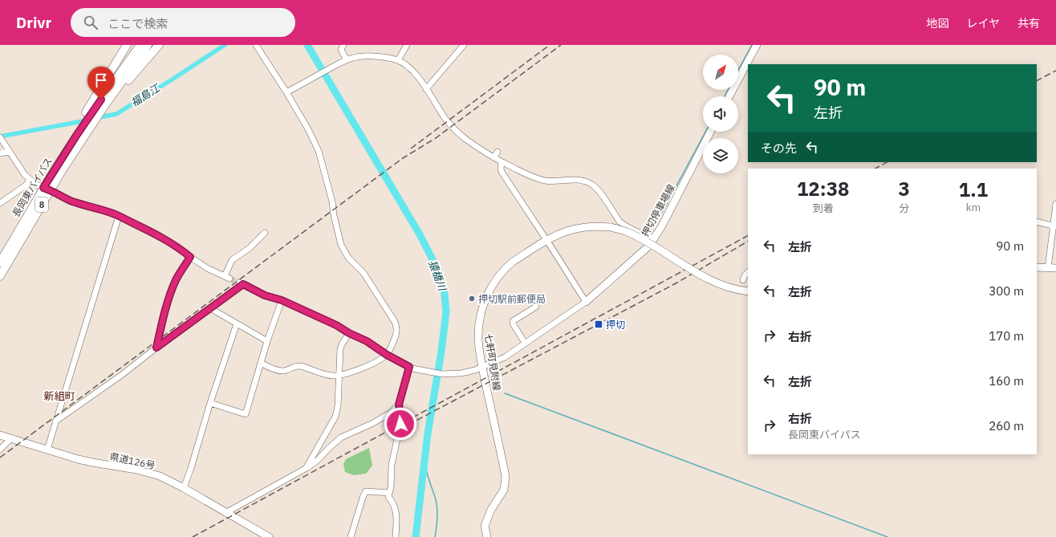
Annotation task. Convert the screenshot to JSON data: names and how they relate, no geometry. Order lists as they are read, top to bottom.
{
  "streets": {
    "highway": ["長岡東バイパス", "8"],
    "main road": ["押切停車場線", "七軒町見附線", "県道126号"]
  },
  "districts": ["新組町"],
  "water": ["福島江", "猿橋川"],
  "places": {
    "other": ["押切駅前郵便局"],
    "transit": ["押切"]
  },
  "north": "top right",
  "page": {
    "header": "Drivr",
    "search": "ここで検索",
    "nav": ["地図", "レイヤ", "共有"],
    "turn": ["90 m", "左折"],
    "then": "その先",
    "eta": [
      "12:38",
      "到着",
      "3",
      "分",
      "1.1",
      "km"
    ],
    "list": [
      {
        "name": "左折",
        "value": "90 m"
      },
      {
        "name": "左折",
        "value": "300 m"
      },
      {
        "name": "右折",
        "value": "170 m"
      },
      {
        "name": "左折",
        "value": "160 m"
      },
      {
        "name": "右折",
        "note": "長岡東バイパス",
        "value": "260 m"
      }
    ]
  }
}
